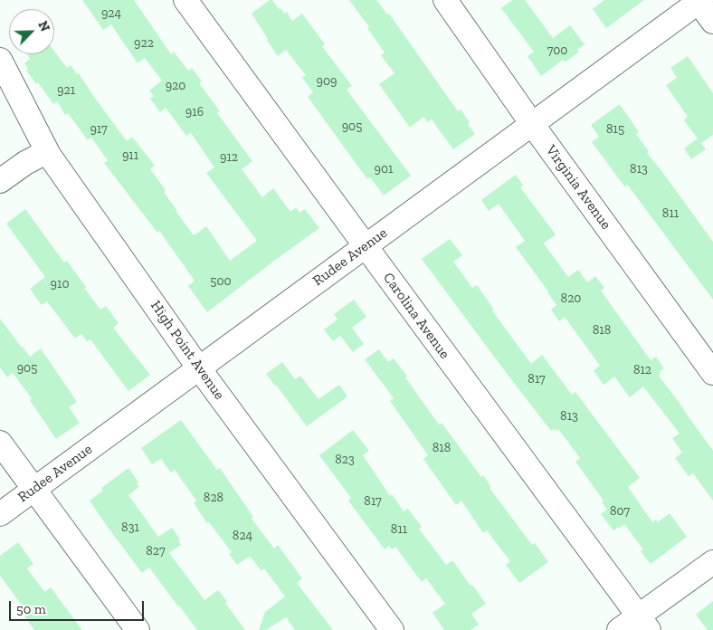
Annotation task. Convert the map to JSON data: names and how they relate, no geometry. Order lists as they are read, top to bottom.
{
  "streets": {
    "street": [
      "Virginia Avenue",
      "Rudee Avenue",
      "Carolina Avenue",
      "High Point Avenue"
    ]
  },
  "crossings": [
    ["Virginia Avenue", "Rudee Avenue"],
    ["Rudee Avenue", "Carolina Avenue"],
    ["Rudee Avenue", "High Point Avenue"]
  ],
  "house_numbers": [
    "924",
    "922",
    "700",
    "909",
    "920",
    "921",
    "916",
    "905",
    "917",
    "815",
    "911",
    "912",
    "901",
    "813",
    "811",
    "500",
    "910",
    "820",
    "818",
    "905",
    "812",
    "817",
    "813",
    "818",
    "823",
    "828",
    "817",
    "807",
    "831",
    "811",
    "824",
    "827"
  ],
  "scale_bar": "50 m",
  "north": "top right"
}
